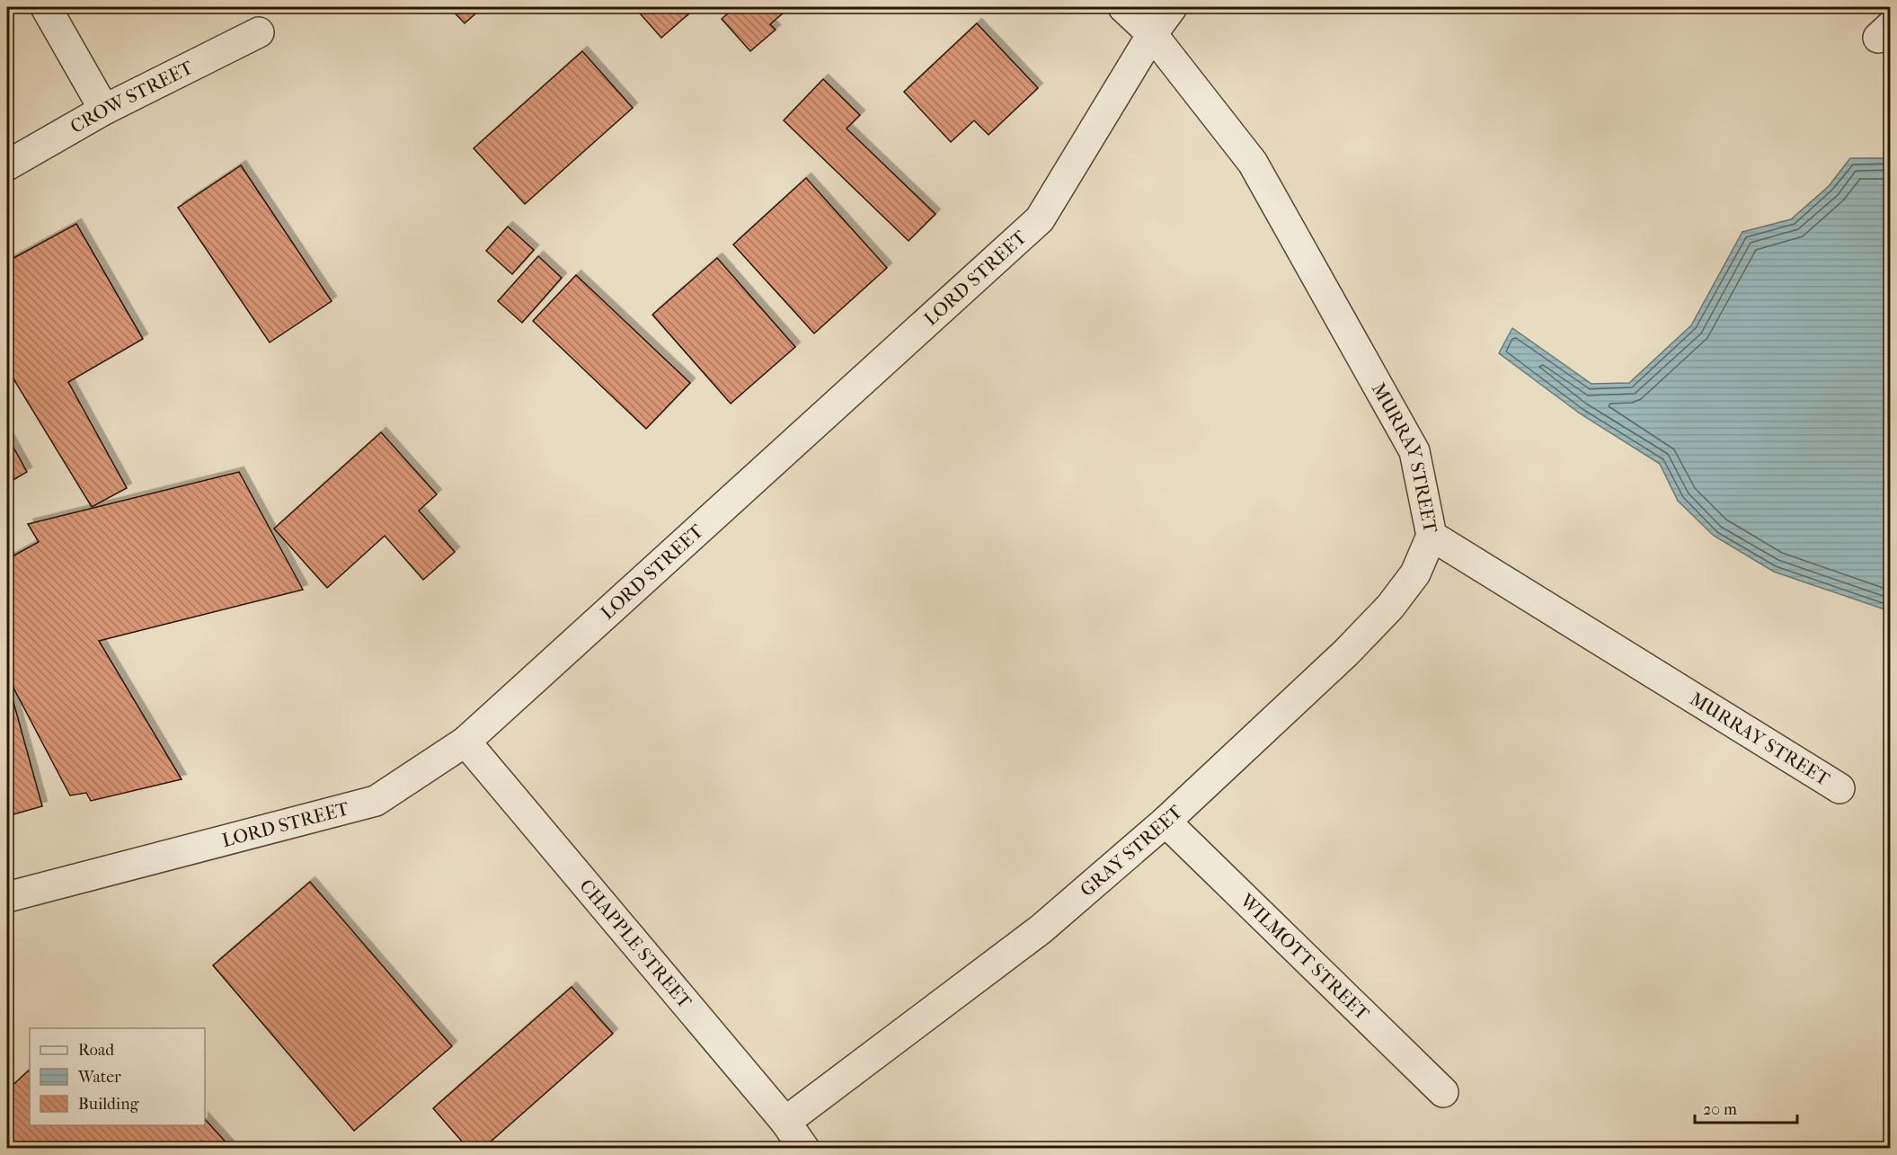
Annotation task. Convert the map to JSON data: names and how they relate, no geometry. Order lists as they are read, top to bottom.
{
  "streets": {
    "street": [
      "CROW STREET",
      "LORD STREET",
      "MURRAY STREET",
      "GRAY STREET",
      "CHAPPLE STREET",
      "WILMOTT STREET"
    ]
  },
  "crossings": [
    ["LORD STREET", "MURRAY STREET"],
    ["LORD STREET", "CHAPPLE STREET"],
    ["MURRAY STREET", "GRAY STREET"],
    ["GRAY STREET", "CHAPPLE STREET"],
    ["GRAY STREET", "WILMOTT STREET"]
  ],
  "legend": ["Road", "Water", "Building"],
  "scale_bar": "20 m"
}
